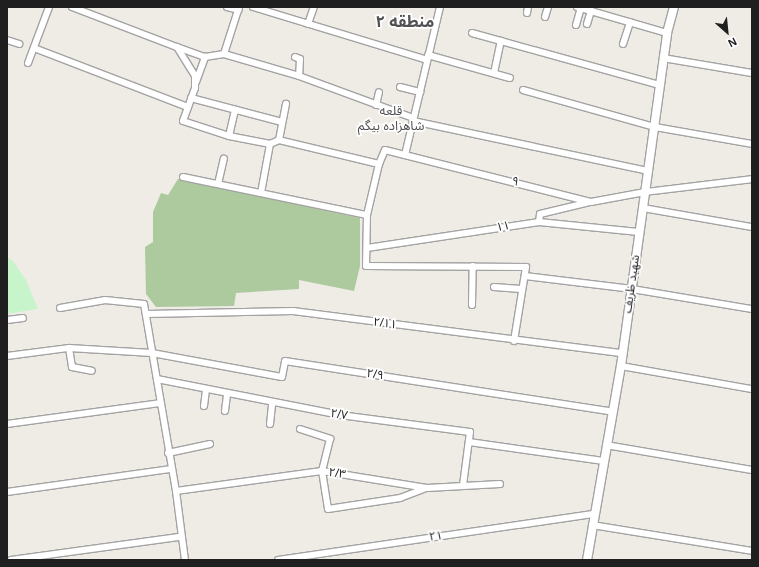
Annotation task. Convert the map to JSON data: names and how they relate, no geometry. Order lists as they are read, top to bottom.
{
  "streets": {
    "street": [
      "۹",
      "۱۱",
      "شهید ظریف",
      "۲/۱۱",
      "۲/۹",
      "۲/۷",
      "۲/۳",
      "۲۱"
    ]
  },
  "crossings": [
    ["۹", "شهید ظریف"],
    ["۱۱", "شهید ظریف"],
    ["شهید ظریف", "۲/۱۱"],
    ["شهید ظریف", "۲/۹"],
    ["شهید ظریف", "۲۱"]
  ],
  "districts": ["منطقه ۲", "قلعه شاهزاده بیگم"],
  "north": "bottom right"
}
